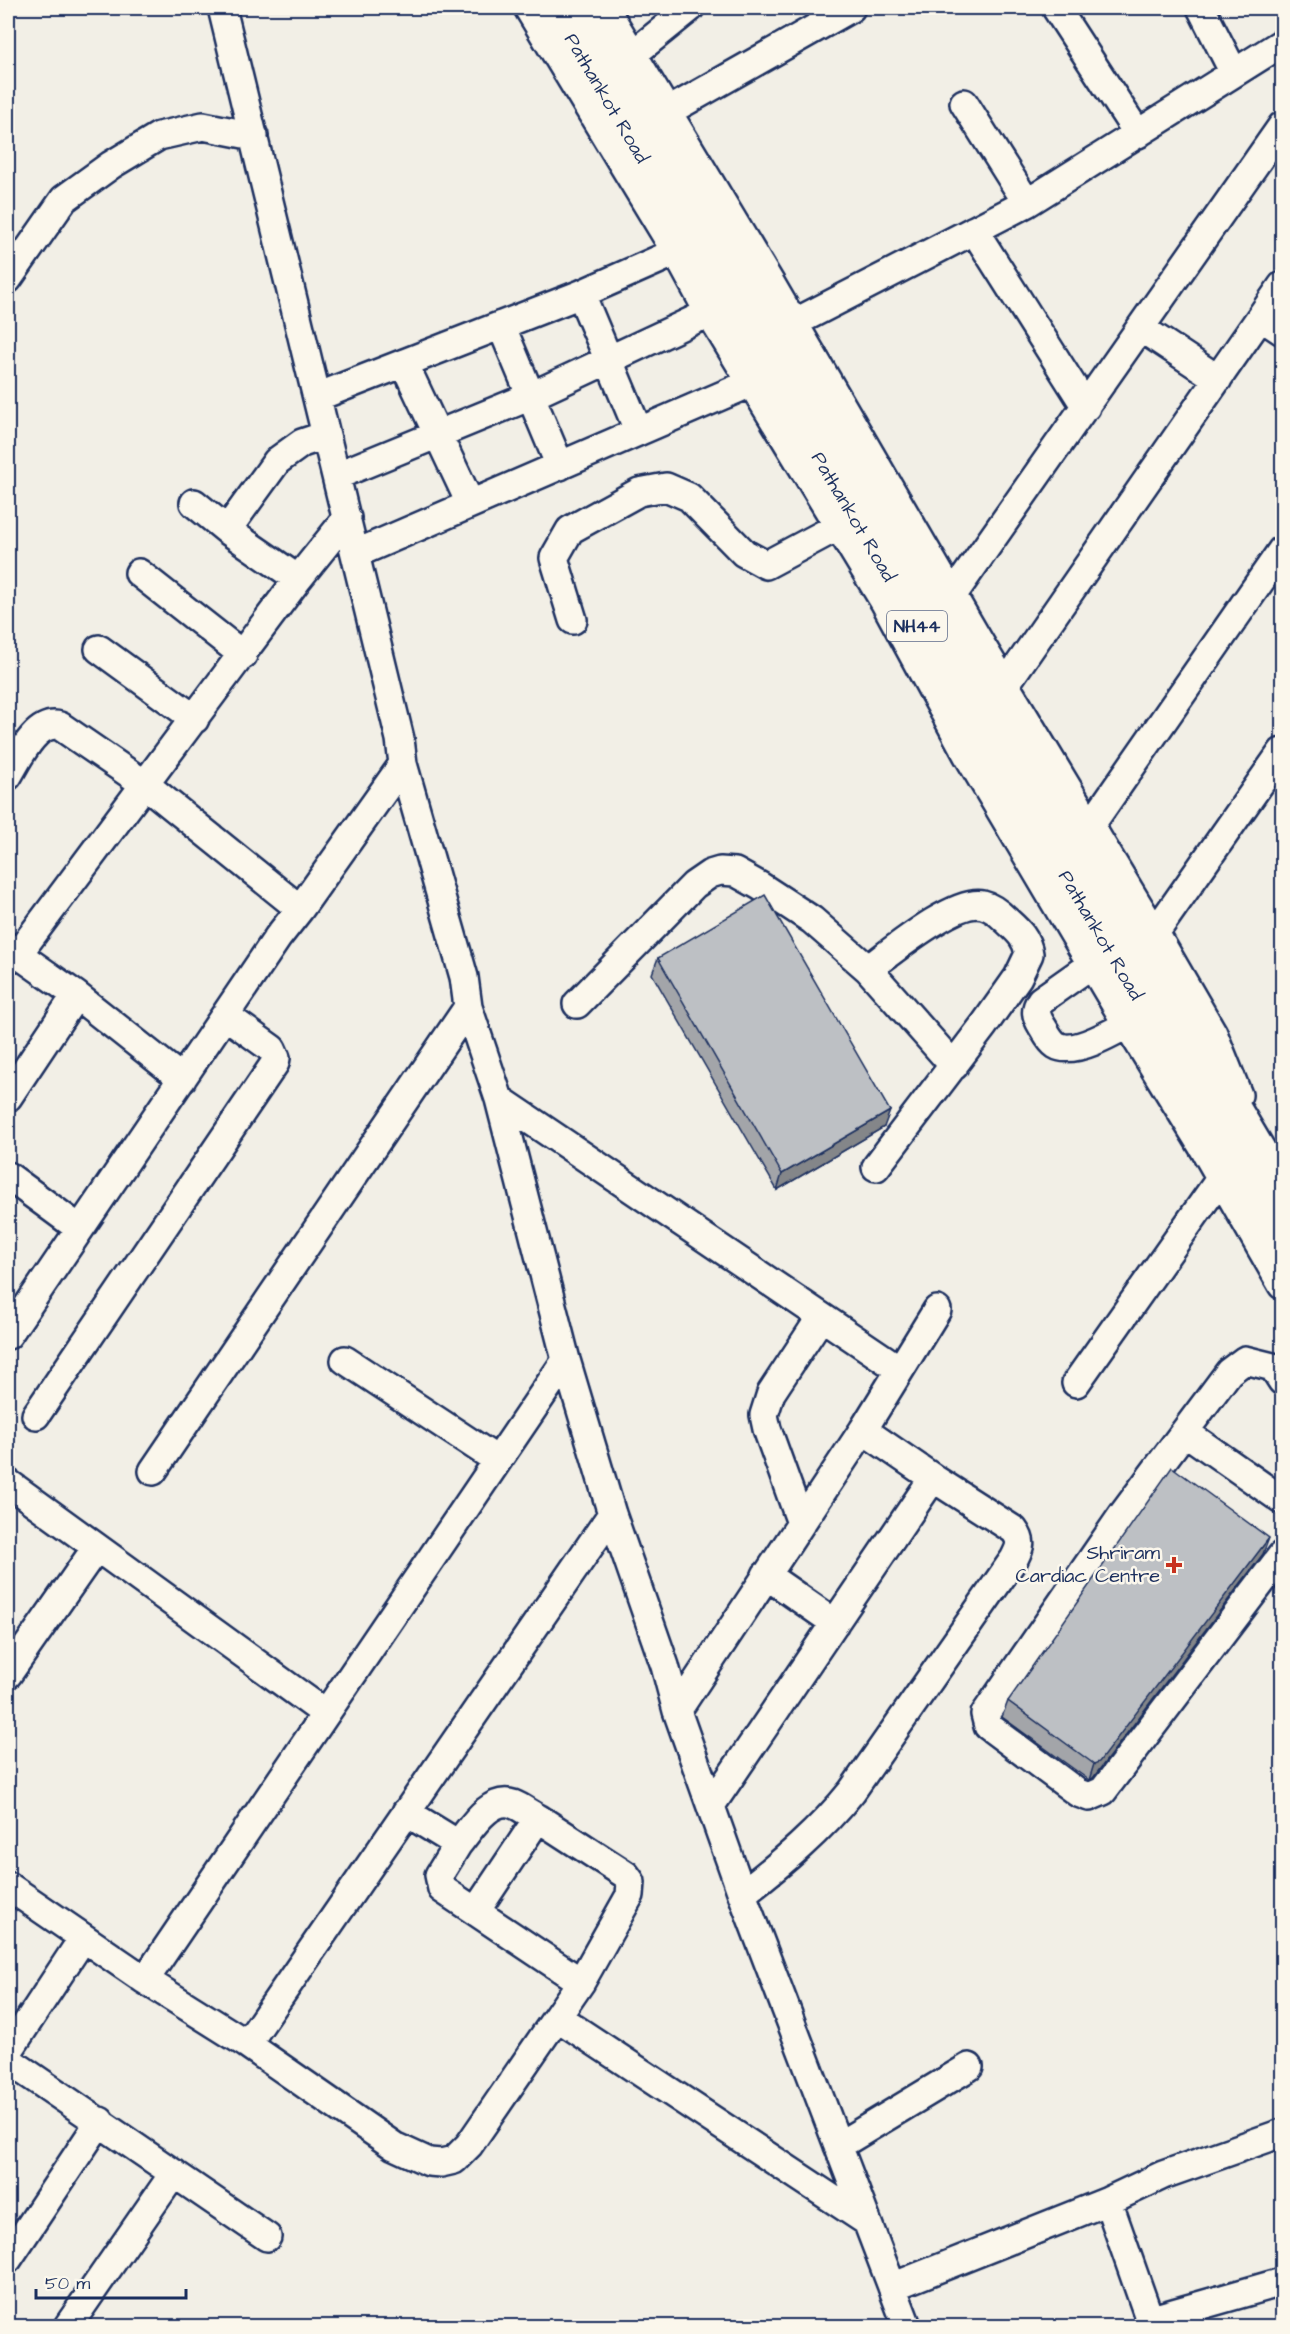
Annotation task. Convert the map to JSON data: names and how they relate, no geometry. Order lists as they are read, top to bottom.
{
  "streets": {
    "highway": ["Pathankot Road", "NH44"]
  },
  "places": {
    "health": ["Shriram Cardiac Centre"]
  },
  "scale_bar": "50 m"
}
